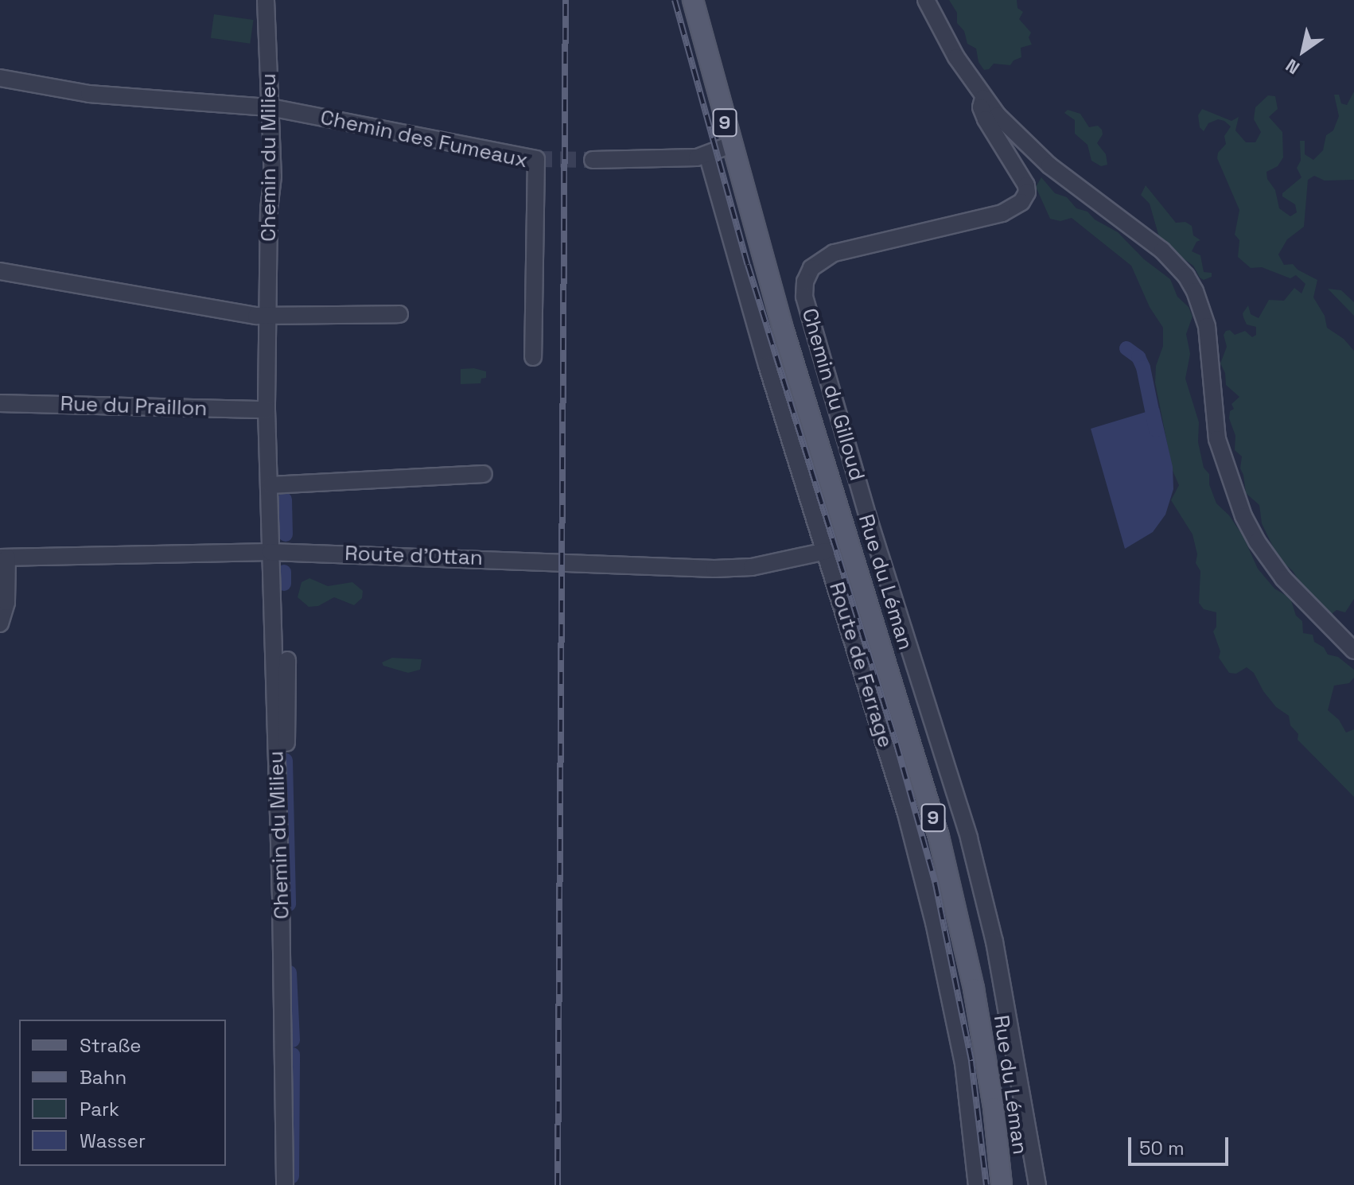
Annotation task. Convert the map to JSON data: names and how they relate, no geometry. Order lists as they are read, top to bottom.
{
  "streets": {
    "main road": ["9", "Rue du Léman"],
    "street": [
      "Chemin des Fumeaux",
      "Chemin du Milieu",
      "Chemin du Gilloud",
      "Rue du Praillon",
      "Route d'Ottan",
      "Route de Ferrage"
    ]
  },
  "crossings": [
    ["Chemin des Fumeaux", "Chemin du Milieu"],
    ["Chemin du Milieu", "Rue du Praillon"],
    ["Chemin du Milieu", "Route d'Ottan"],
    ["Route d'Ottan", "Route de Ferrage"]
  ],
  "legend": [
    "Straße",
    "Bahn",
    "Park",
    "Wasser"
  ],
  "scale_bar": "50 m",
  "north": "bottom left"
}
